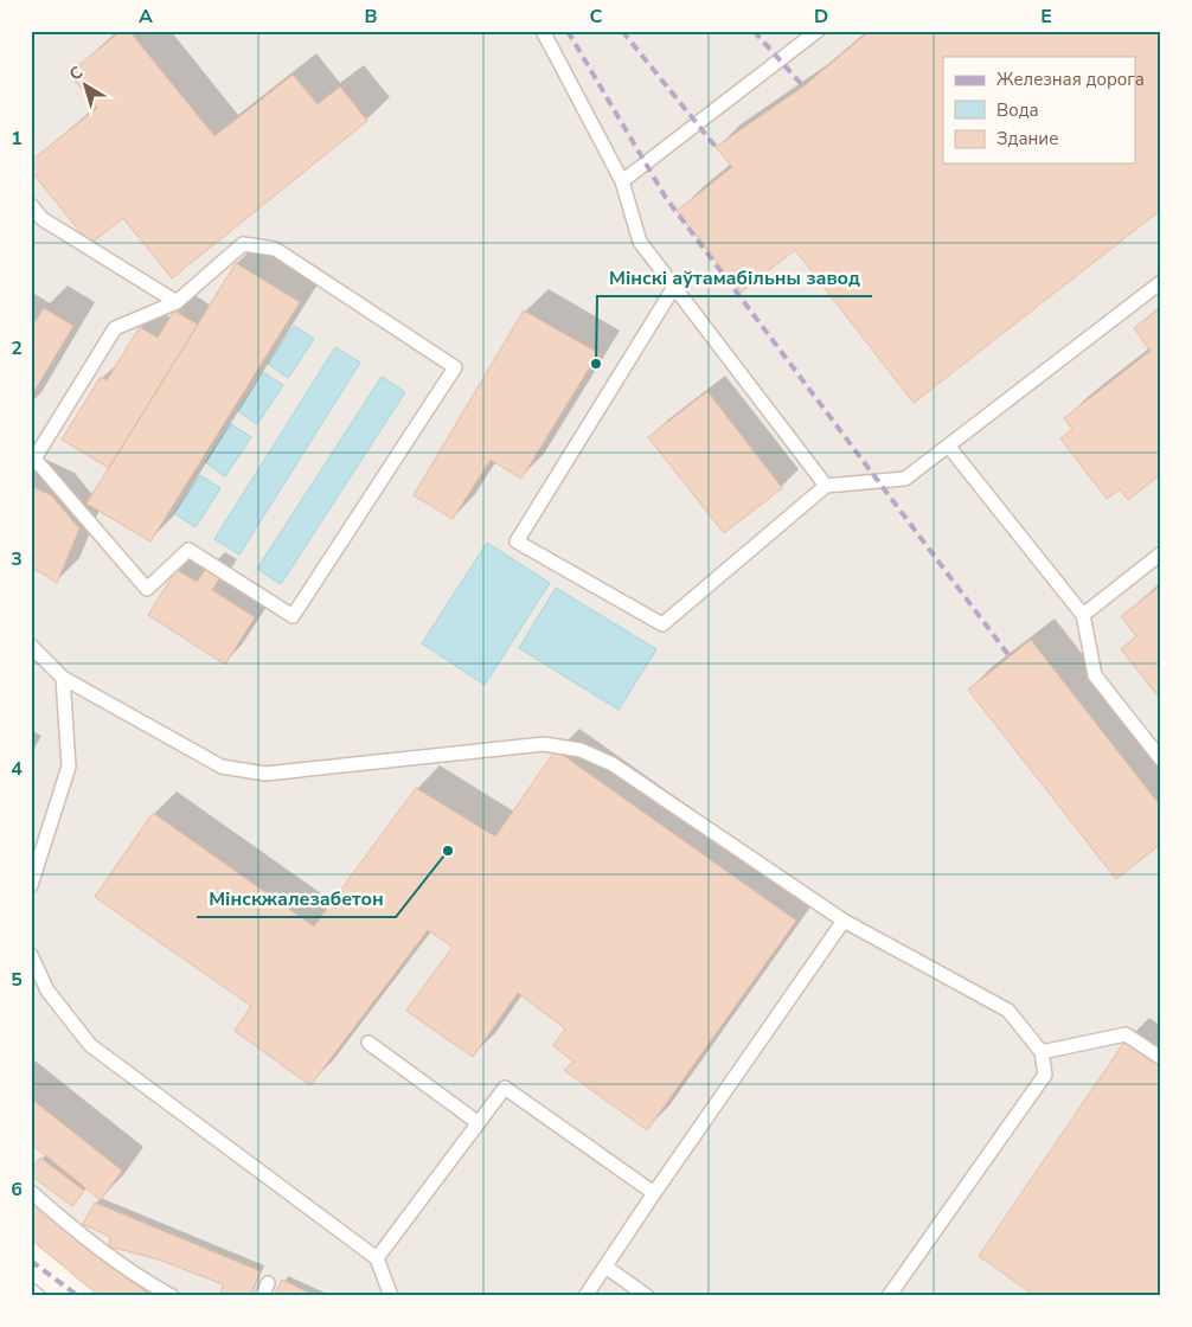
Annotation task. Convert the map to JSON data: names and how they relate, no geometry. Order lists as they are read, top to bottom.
{
  "places": ["Мінскі аўтамабільны завод", "Мінскжалезабетон"],
  "legend": ["Железная дорога", "Вода", "Здание"],
  "north": "top left",
  "grid": {
    "columns": [
      "A",
      "B",
      "C",
      "D",
      "E"
    ],
    "rows": [
      "1",
      "2",
      "3",
      "4",
      "5",
      "6"
    ]
  }
}
